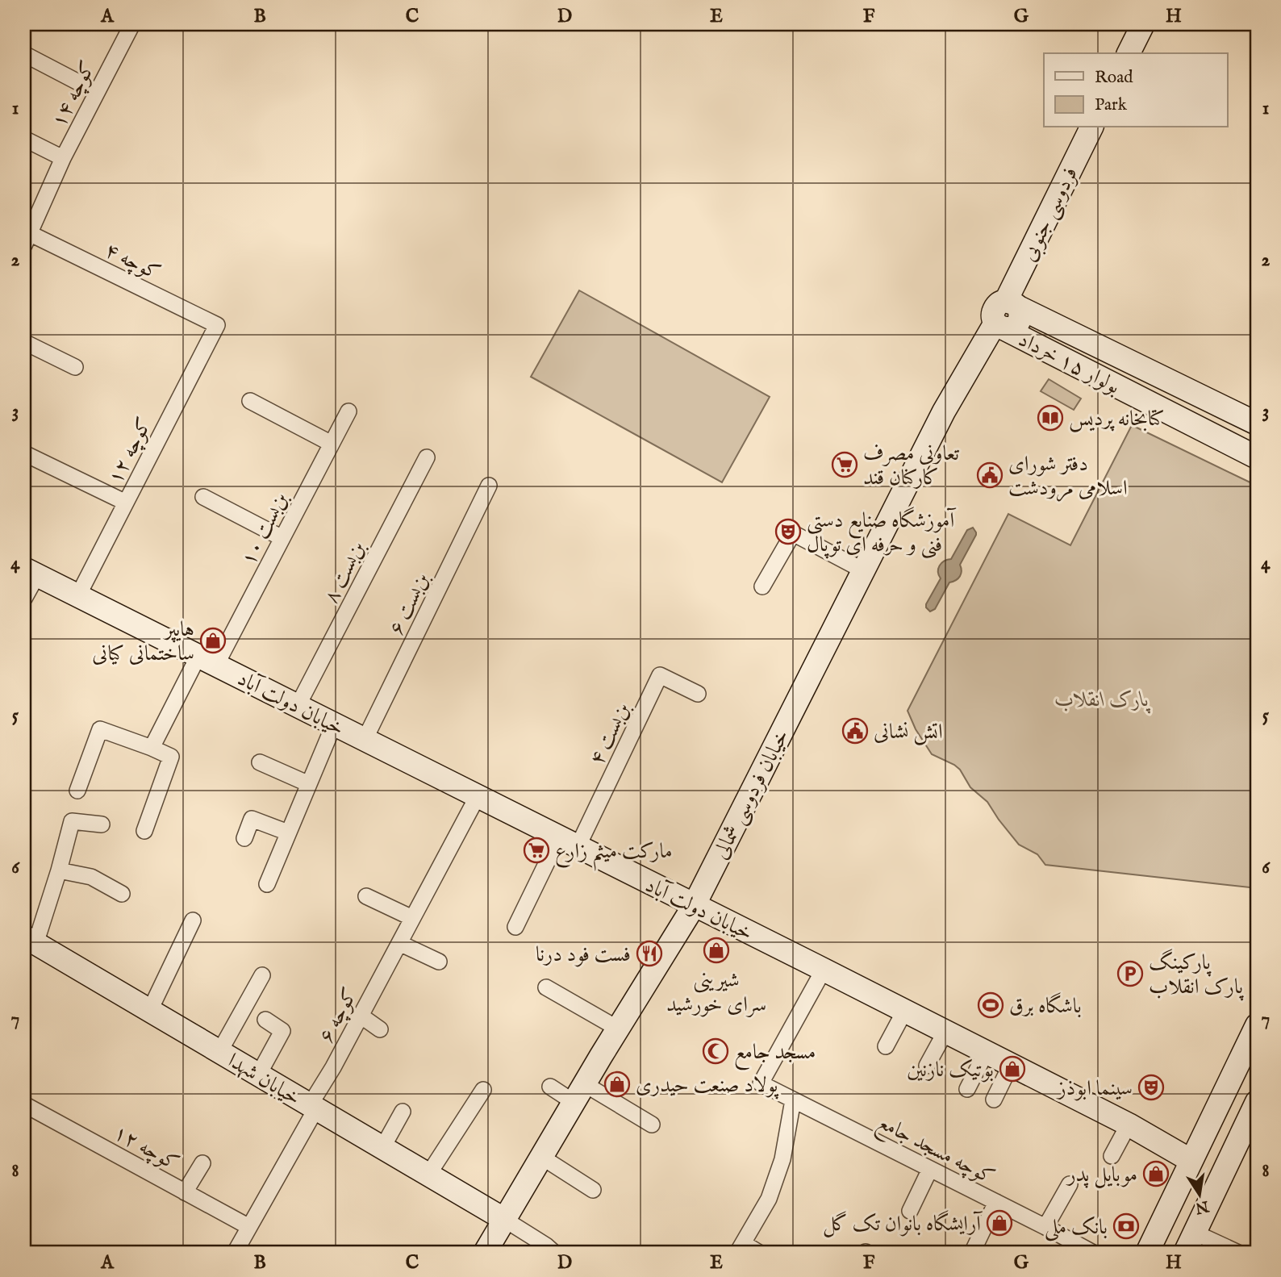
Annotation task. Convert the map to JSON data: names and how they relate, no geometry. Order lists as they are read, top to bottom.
{
  "streets": {
    "street": [
      "کوچه ۱۴",
      "فردوسی جنوبی",
      "کوچه ۴",
      "بولوار ۱۵ خرداد",
      "کوچه ۱۲",
      "بن‌بست ۱۰",
      "بن‌بست ۸",
      "بن‌بست ۶",
      "خیابان دولت آباد",
      "بن‌بست ۴",
      "خیابان فردوسی شمالی",
      "کوچه ۶",
      "خیابان شهدا",
      "کوچه مسجد جامع"
    ]
  },
  "crossings": [
    ["کوچه ۱۴", "کوچه ۴"],
    ["فردوسی جنوبی", "بولوار ۱۵ خرداد"],
    ["فردوسی جنوبی", "خیابان فردوسی شمالی"],
    ["کوچه ۴", "کوچه ۱۲"],
    ["بولوار ۱۵ خرداد", "خیابان فردوسی شمالی"],
    ["کوچه ۱۲", "خیابان دولت آباد"],
    ["کوچه ۱۲", "کوچه ۶"],
    ["بن‌بست ۱۰", "خیابان دولت آباد"],
    ["بن‌بست ۸", "خیابان دولت آباد"],
    ["بن‌بست ۶", "خیابان دولت آباد"],
    ["خیابان دولت آباد", "بن‌بست ۴"],
    ["خیابان دولت آباد", "خیابان فردوسی شمالی"],
    ["خیابان دولت آباد", "کوچه ۶"],
    ["خیابان دولت آباد", "کوچه مسجد جامع"],
    ["خیابان فردوسی شمالی", "خیابان شهدا"],
    ["کوچه ۶", "خیابان شهدا"]
  ],
  "parks": ["پارک انقلاب"],
  "places": {
    "library": ["کتابخانه پردیس"],
    "supermarket": ["تعاونی مصرف کارکنان قند", "مارکت میثم زارع"],
    "public building": ["دفتر شورای اسلامی مرودشت", "اتش نشانی"],
    "theatre": ["آموزشگاه صنایع دستی فنی و حرفه ای توپال", "سینما ابوذز"],
    "shop": [
      "هایپر ساختمانی کیانی",
      "شیرینی سرای خورشید",
      "بوتیک نازنین",
      "پولاد صنعت حیدری",
      "موبایل پدر",
      "آرایشگاه بانوان تک گل"
    ],
    "restaurant": ["فست فود درنا"],
    "parking": ["پارکینگ پارک انقلاب"],
    "sports": ["باشگاه برق"],
    "mosque": ["مسجد جامع"],
    "bank": ["بانک ملی"]
  },
  "legend": ["Road", "Park"],
  "north": "bottom",
  "grid": {
    "columns": [
      "A",
      "B",
      "C",
      "D",
      "E",
      "F",
      "G",
      "H"
    ],
    "rows": [
      "1",
      "2",
      "3",
      "4",
      "5",
      "6",
      "7",
      "8"
    ]
  }
}
